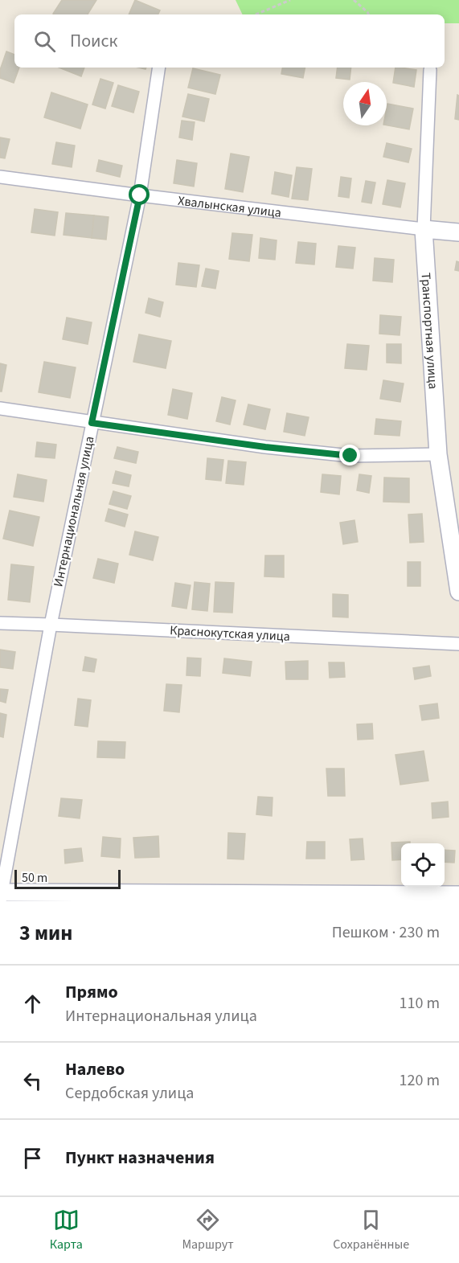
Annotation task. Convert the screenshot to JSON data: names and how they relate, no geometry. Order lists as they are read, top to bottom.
{
  "streets": {
    "street": [
      "Хвалынская улица",
      "Транспортная улица",
      "Интернациональная улица",
      "Краснокутская улица"
    ]
  },
  "crossings": [
    ["Хвалынская улица", "Транспортная улица"],
    ["Хвалынская улица", "Интернациональная улица"],
    ["Интернациональная улица", "Краснокутская улица"]
  ],
  "scale_bar": "50 m",
  "north": "top",
  "page": {
    "search": "Поиск",
    "scale": "50 m",
    "heading": ["3 мин", "Пешком · 230 m"],
    "list": [
      ["Прямо", "Интернациональная улица", "110 m"],
      ["Налево", "Сердобская улица", "120 m"],
      "Пункт назначения"
    ],
    "nav": ["Карта", "Маршрут", "Сохранённые"]
  }
}
